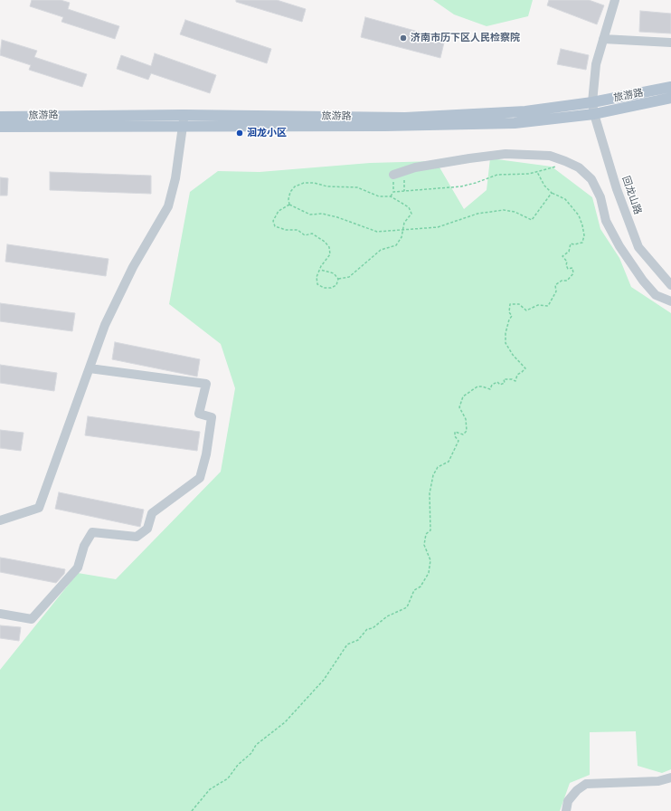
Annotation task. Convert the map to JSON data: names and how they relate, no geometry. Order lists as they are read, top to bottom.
{
  "streets": {
    "main road": ["旅游路"],
    "street": ["回龙山路"]
  },
  "crossings": [
    ["旅游路", "回龙山路"]
  ],
  "places": ["济南市历下区人民检察院", "洄龙小区"]
}
